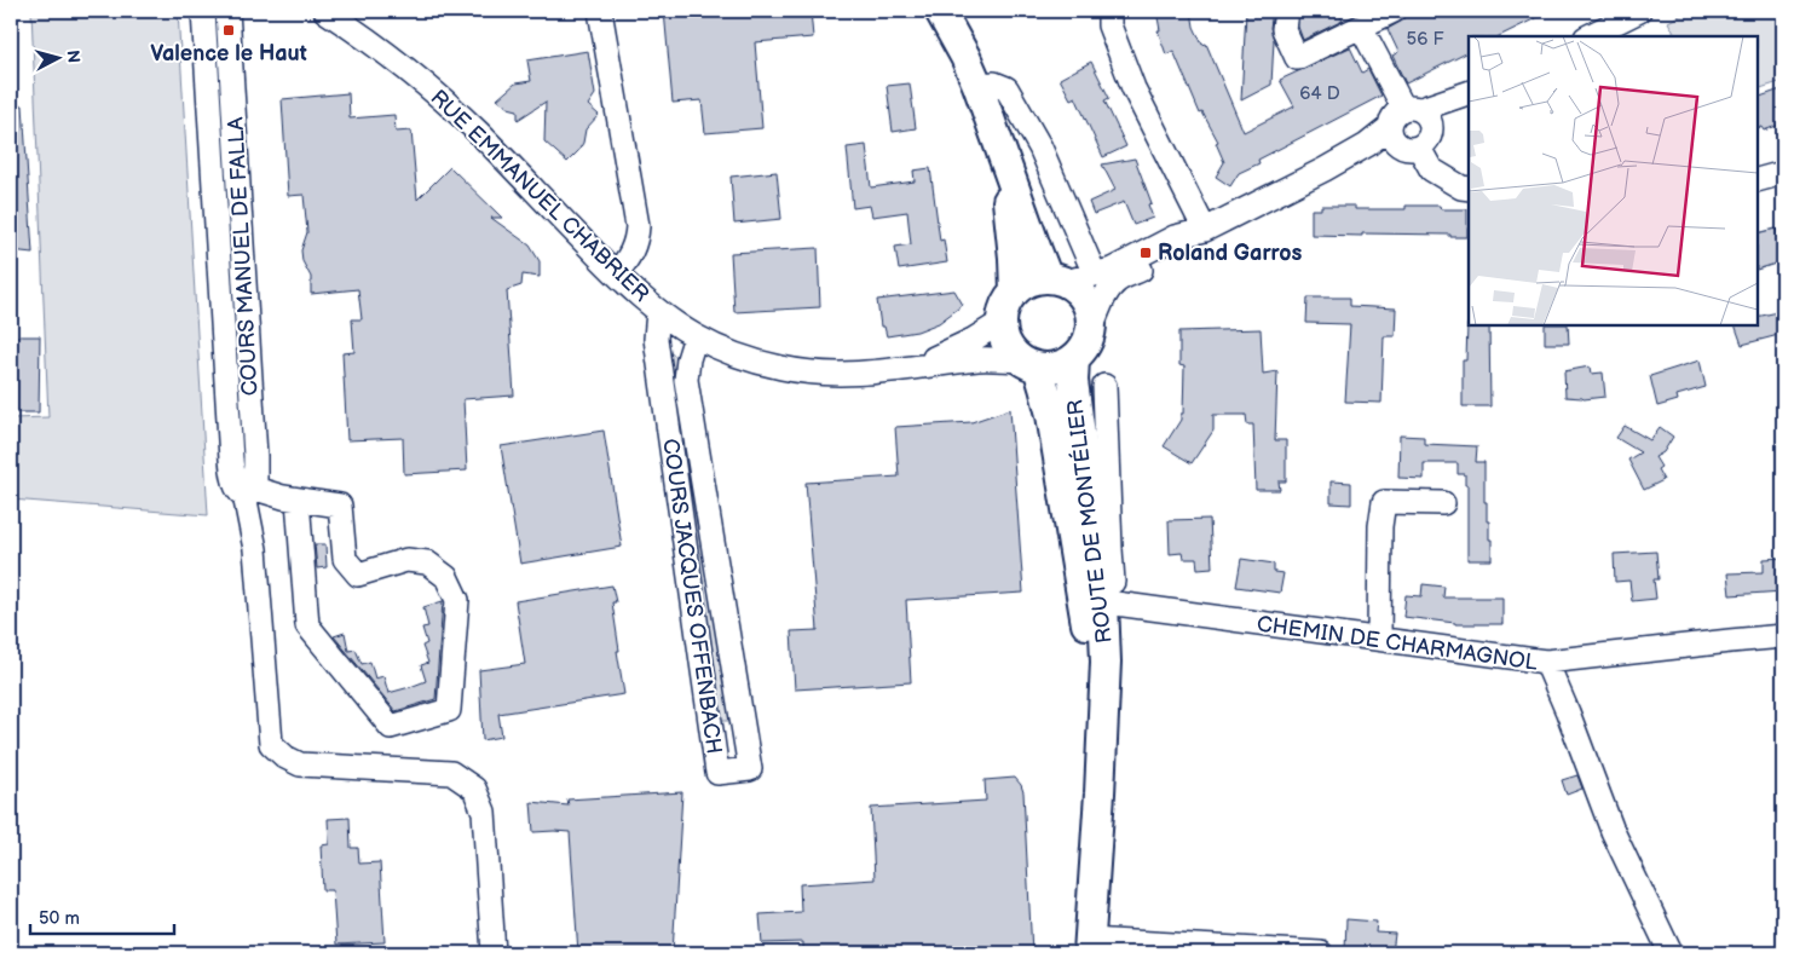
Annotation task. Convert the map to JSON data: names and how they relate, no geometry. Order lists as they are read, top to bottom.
{
  "streets": {
    "main road": ["ROUTE DE MONTÉLIER"],
    "street": [
      "RUE EMMANUEL CHABRIER",
      "COURS MANUEL DE FALLA",
      "COURS JACQUES OFFENBACH",
      "CHEMIN DE CHARMAGNOL"
    ]
  },
  "crossings": [
    ["RUE EMMANUEL CHABRIER", "ROUTE DE MONTÉLIER"],
    ["RUE EMMANUEL CHABRIER", "COURS JACQUES OFFENBACH"],
    ["ROUTE DE MONTÉLIER", "CHEMIN DE CHARMAGNOL"]
  ],
  "places": {
    "transit": ["Valence le Haut", "Roland Garros"]
  },
  "house_numbers": ["56 F", "64 D"],
  "scale_bar": "50 m",
  "north": "right"
}
